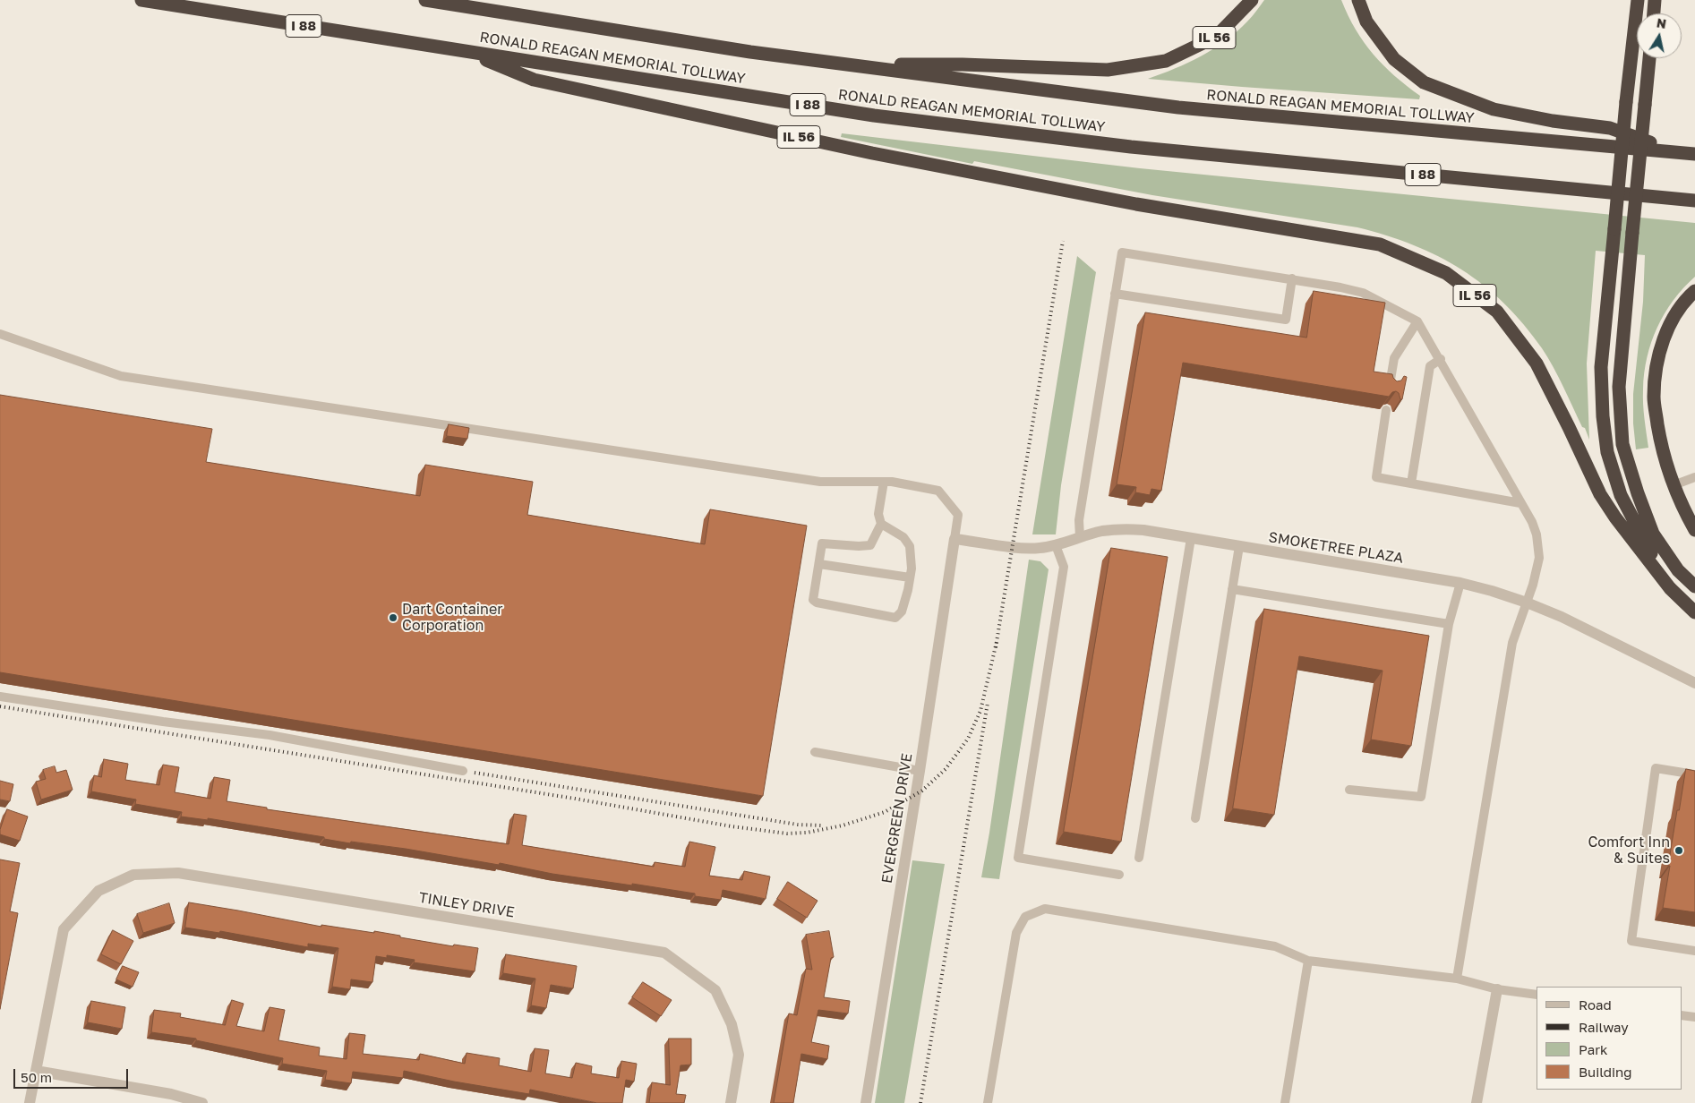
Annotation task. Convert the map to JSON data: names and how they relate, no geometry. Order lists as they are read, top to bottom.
{
  "streets": {
    "highway": ["I 88", "IL 56", "RONALD REAGAN MEMORIAL TOLLWAY"],
    "street": ["SMOKETREE PLAZA", "EVERGREEN DRIVE", "TINLEY DRIVE"]
  },
  "crossings": [
    ["IL 56", "RONALD REAGAN MEMORIAL TOLLWAY"],
    ["SMOKETREE PLAZA", "EVERGREEN DRIVE"]
  ],
  "places": ["Dart Container Corporation", "Comfort Inn & Suites"],
  "legend": [
    "Road",
    "Railway",
    "Park",
    "Building"
  ],
  "scale_bar": "50 m",
  "north": "top"
}
